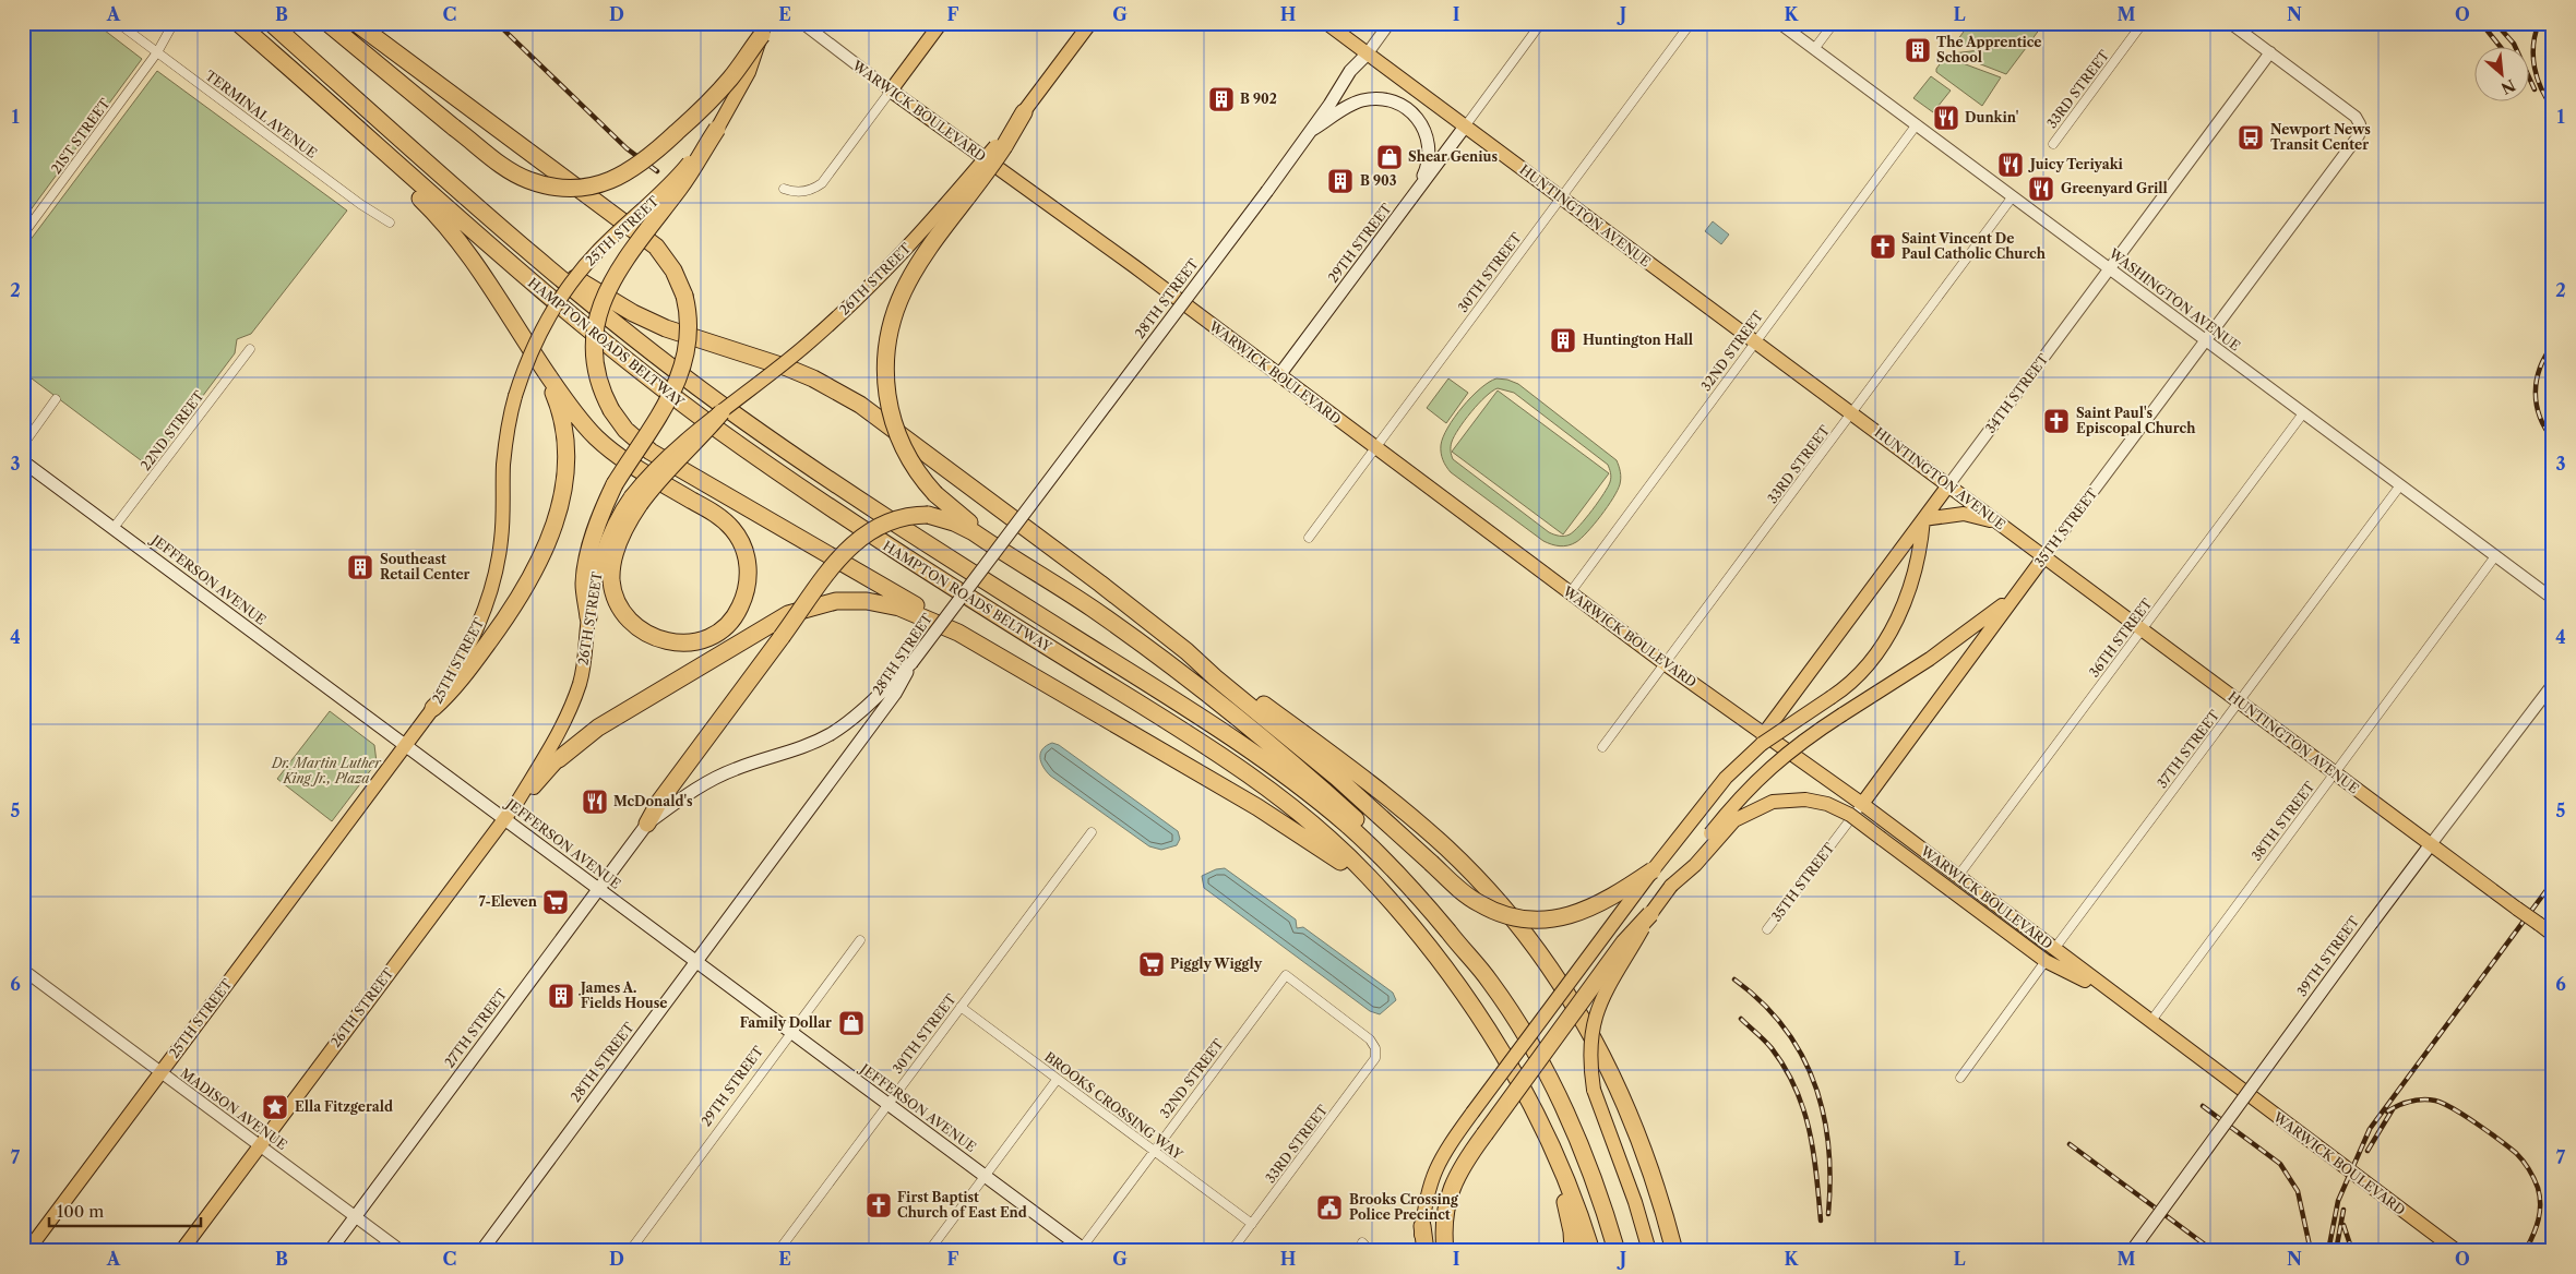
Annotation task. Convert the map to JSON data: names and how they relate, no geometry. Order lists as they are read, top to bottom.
{
  "streets": {
    "highway": ["HAMPTON ROADS BELTWAY"],
    "main road": [
      "WARWICK BOULEVARD",
      "HUNTINGTON AVENUE",
      "25TH STREET",
      "29TH STREET",
      "26TH STREET",
      "28TH STREET",
      "34TH STREET",
      "35TH STREET",
      "JEFFERSON AVENUE",
      "39TH STREET",
      "27TH STREET"
    ],
    "street": [
      "33RD STREET",
      "TERMINAL AVENUE",
      "21ST STREET",
      "30TH STREET",
      "WASHINGTON AVENUE",
      "32ND STREET",
      "22ND STREET",
      "36TH STREET",
      "37TH STREET",
      "38TH STREET",
      "BROOKS CROSSING WAY",
      "MADISON AVENUE"
    ]
  },
  "crossings": [
    ["33RD STREET", "WARWICK BOULEVARD"],
    ["33RD STREET", "HUNTINGTON AVENUE"],
    ["33RD STREET", "WASHINGTON AVENUE"],
    ["33RD STREET", "32ND STREET"],
    ["33RD STREET", "BROOKS CROSSING WAY"],
    ["WARWICK BOULEVARD", "29TH STREET"],
    ["WARWICK BOULEVARD", "30TH STREET"],
    ["WARWICK BOULEVARD", "32ND STREET"],
    ["WARWICK BOULEVARD", "34TH STREET"],
    ["WARWICK BOULEVARD", "35TH STREET"],
    ["WARWICK BOULEVARD", "36TH STREET"],
    ["WARWICK BOULEVARD", "37TH STREET"],
    ["WARWICK BOULEVARD", "38TH STREET"],
    ["TERMINAL AVENUE", "21ST STREET"],
    ["HUNTINGTON AVENUE", "29TH STREET"],
    ["HUNTINGTON AVENUE", "30TH STREET"],
    ["HUNTINGTON AVENUE", "28TH STREET"],
    ["HUNTINGTON AVENUE", "32ND STREET"],
    ["HUNTINGTON AVENUE", "34TH STREET"],
    ["HUNTINGTON AVENUE", "35TH STREET"],
    ["HUNTINGTON AVENUE", "36TH STREET"],
    ["HUNTINGTON AVENUE", "37TH STREET"],
    ["HUNTINGTON AVENUE", "38TH STREET"],
    ["HUNTINGTON AVENUE", "39TH STREET"],
    ["25TH STREET", "JEFFERSON AVENUE"],
    ["25TH STREET", "MADISON AVENUE"],
    ["29TH STREET", "JEFFERSON AVENUE"],
    ["30TH STREET", "JEFFERSON AVENUE"],
    ["30TH STREET", "BROOKS CROSSING WAY"],
    ["26TH STREET", "JEFFERSON AVENUE"],
    ["26TH STREET", "MADISON AVENUE"],
    ["28TH STREET", "JEFFERSON AVENUE"],
    ["28TH STREET", "27TH STREET"],
    ["WASHINGTON AVENUE", "32ND STREET"],
    ["WASHINGTON AVENUE", "34TH STREET"],
    ["WASHINGTON AVENUE", "35TH STREET"],
    ["WASHINGTON AVENUE", "36TH STREET"],
    ["WASHINGTON AVENUE", "37TH STREET"],
    ["WASHINGTON AVENUE", "38TH STREET"],
    ["32ND STREET", "JEFFERSON AVENUE"],
    ["32ND STREET", "BROOKS CROSSING WAY"],
    ["34TH STREET", "35TH STREET"],
    ["22ND STREET", "JEFFERSON AVENUE"],
    ["JEFFERSON AVENUE", "27TH STREET"],
    ["27TH STREET", "MADISON AVENUE"]
  ],
  "parks": ["Dr. Martin Luther King Jr., Plaza"],
  "places": {
    "building": [
      "The Apprentice School",
      "B 902",
      "B 903",
      "Huntington Hall",
      "Southeast Retail Center",
      "James A. Fields House"
    ],
    "restaurant": [
      "Dunkin'",
      "Juicy Teriyaki",
      "Greenyard Grill",
      "McDonald's"
    ],
    "bus stop": ["Newport News Transit Center"],
    "shop": ["Shear Genius", "Family Dollar"],
    "church": ["Saint Vincent De Paul Catholic Church", "Saint Paul's Episcopal Church", "First Baptist Church of East End"],
    "supermarket": ["7-Eleven", "Piggly Wiggly"],
    "place": ["Ella Fitzgerald"],
    "public building": ["Brooks Crossing Police Precinct"]
  },
  "scale_bar": "100 m",
  "north": "bottom right",
  "grid": {
    "columns": [
      "A",
      "B",
      "C",
      "D",
      "E",
      "F",
      "G",
      "H",
      "I",
      "J",
      "K",
      "L",
      "M",
      "N",
      "O"
    ],
    "rows": [
      "1",
      "2",
      "3",
      "4",
      "5",
      "6",
      "7"
    ]
  }
}
